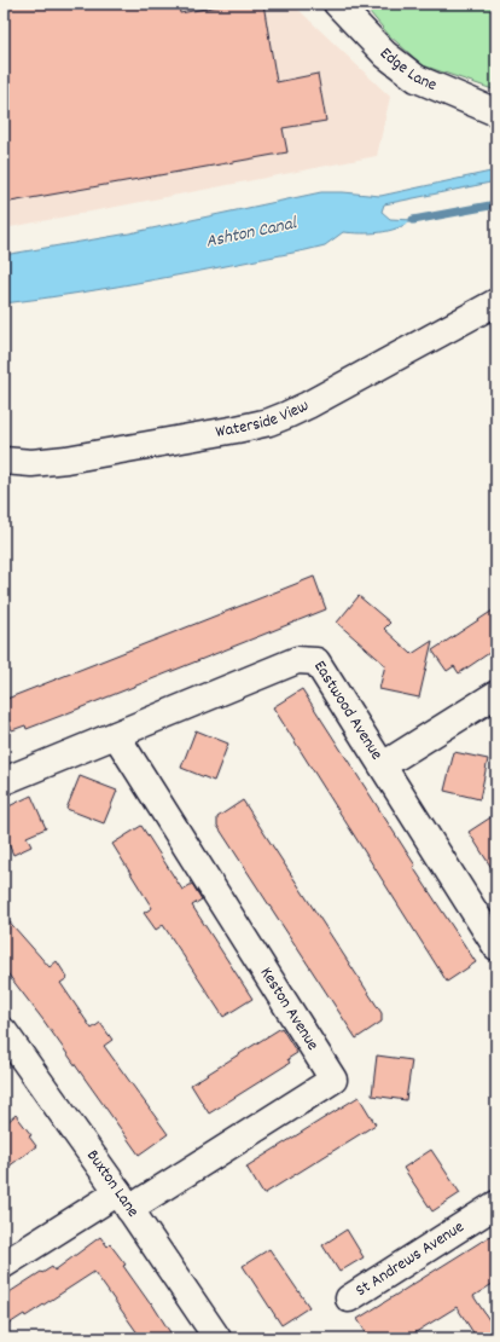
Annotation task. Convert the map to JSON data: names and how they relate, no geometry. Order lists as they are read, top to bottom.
{
  "streets": {
    "street": [
      "Edge Lane",
      "Waterside View",
      "Eastwood Avenue",
      "Keston Avenue",
      "Buxton Lane",
      "St Andrews Avenue"
    ]
  },
  "crossings": [
    ["Eastwood Avenue", "Keston Avenue"],
    ["Keston Avenue", "Buxton Lane"]
  ],
  "water": ["Ashton Canal"]
}
